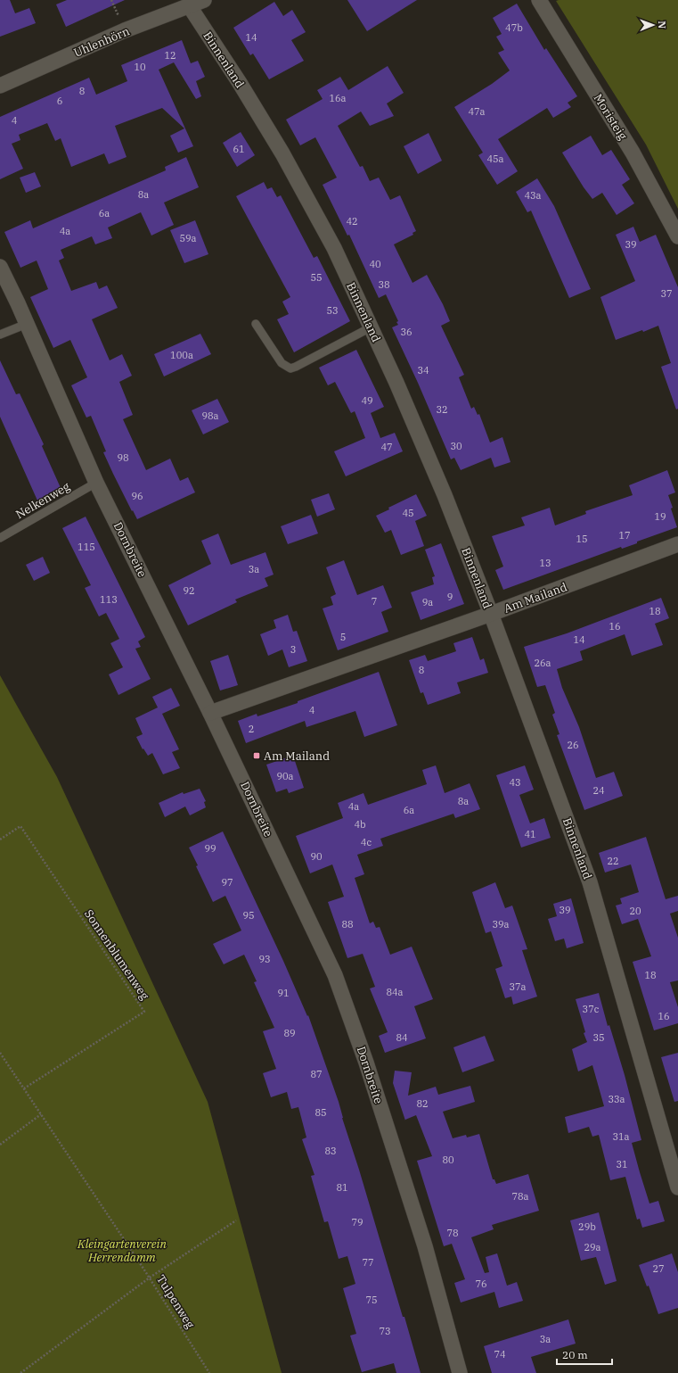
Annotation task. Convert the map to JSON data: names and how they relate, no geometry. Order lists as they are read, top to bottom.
{
  "streets": {
    "street": [
      "Uhlenhörn",
      "Binnenland",
      "Moristeig",
      "Dornbreite",
      "Am Mailand"
    ],
    "lane": ["Nelkenweg"],
    "path": ["Sonnenblumenweg", "Tulpenweg"]
  },
  "crossings": [
    ["Uhlenhörn", "Binnenland"],
    ["Binnenland", "Am Mailand"],
    ["Nelkenweg", "Dornbreite"],
    ["Dornbreite", "Am Mailand"],
    ["Sonnenblumenweg", "Tulpenweg"]
  ],
  "parks": ["Kleingartenverein Herrendamm"],
  "places": {
    "transit": ["Am Mailand"]
  },
  "house_numbers": [
    "47b",
    "14",
    "12",
    "10",
    "8",
    "16a",
    "6",
    "47a",
    "4",
    "61",
    "45a",
    "8a",
    "43a",
    "6a",
    "42",
    "4a",
    "59a",
    "39",
    "40",
    "55",
    "38",
    "37",
    "53",
    "36",
    "100a",
    "34",
    "49",
    "32",
    "98a",
    "30",
    "47",
    "98",
    "96",
    "45",
    "19",
    "17",
    "15",
    "115",
    "13",
    "3a",
    "92",
    "9",
    "113",
    "7",
    "9a",
    "18",
    "16",
    "5",
    "14",
    "3",
    "26a",
    "8",
    "4",
    "2",
    "26",
    "90a",
    "43",
    "24",
    "8a",
    "4a",
    "6a",
    "4b",
    "41",
    "4c",
    "99",
    "90",
    "22",
    "97",
    "39",
    "20",
    "95",
    "88",
    "39a",
    "93",
    "18",
    "37a",
    "84a",
    "91",
    "37c",
    "16",
    "89",
    "84",
    "35",
    "87",
    "33a",
    "82",
    "85",
    "31a",
    "83",
    "80",
    "31",
    "81",
    "78a",
    "79",
    "29b",
    "78",
    "29a",
    "77",
    "27",
    "76",
    "75",
    "73",
    "3a",
    "74"
  ],
  "scale_bar": "20 m",
  "north": "right"
}
